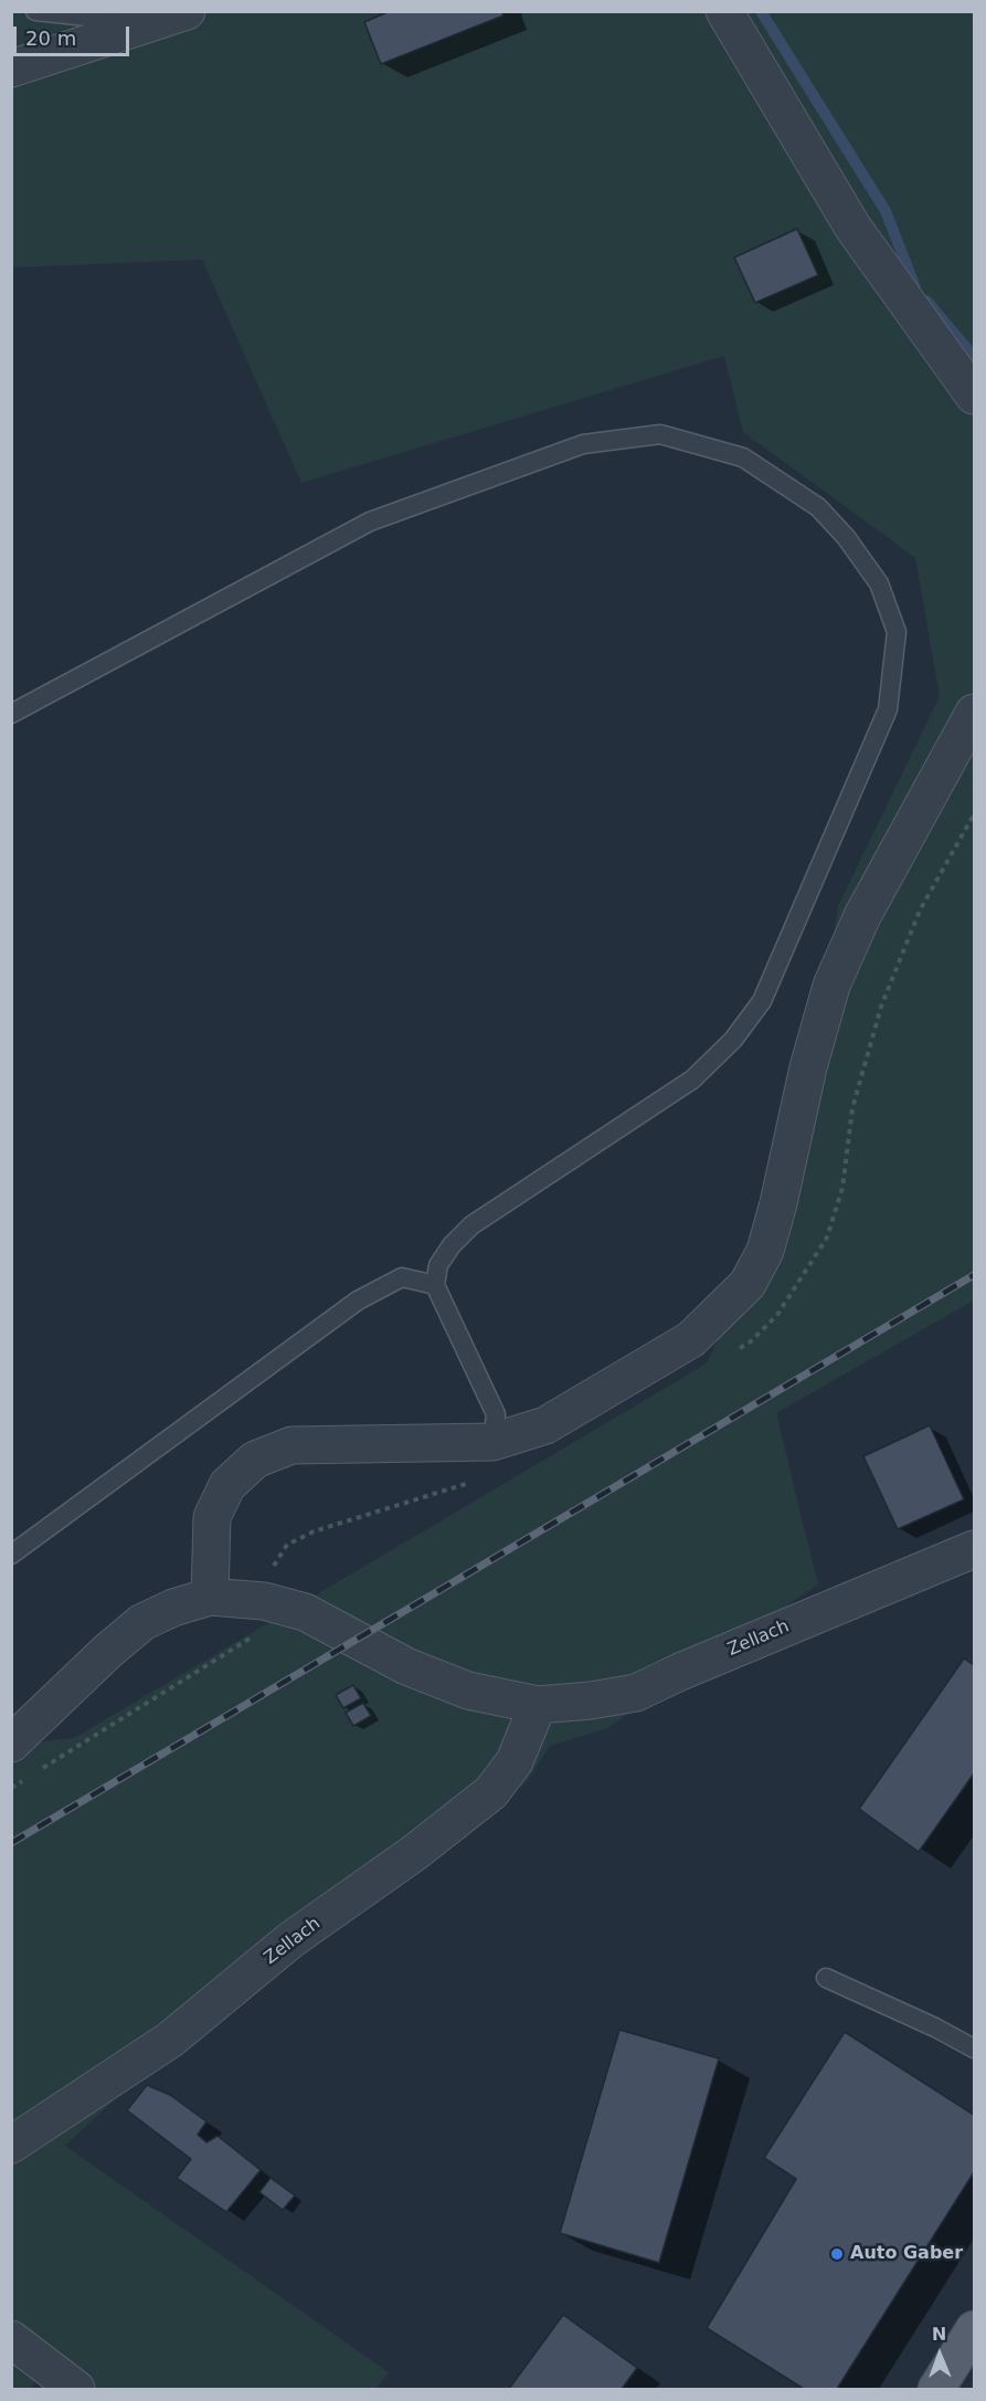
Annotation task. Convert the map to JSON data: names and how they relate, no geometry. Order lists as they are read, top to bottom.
{
  "streets": {
    "street": ["Zellach"]
  },
  "places": ["Auto Gaber"],
  "scale_bar": "20 m",
  "north": "top"
}
